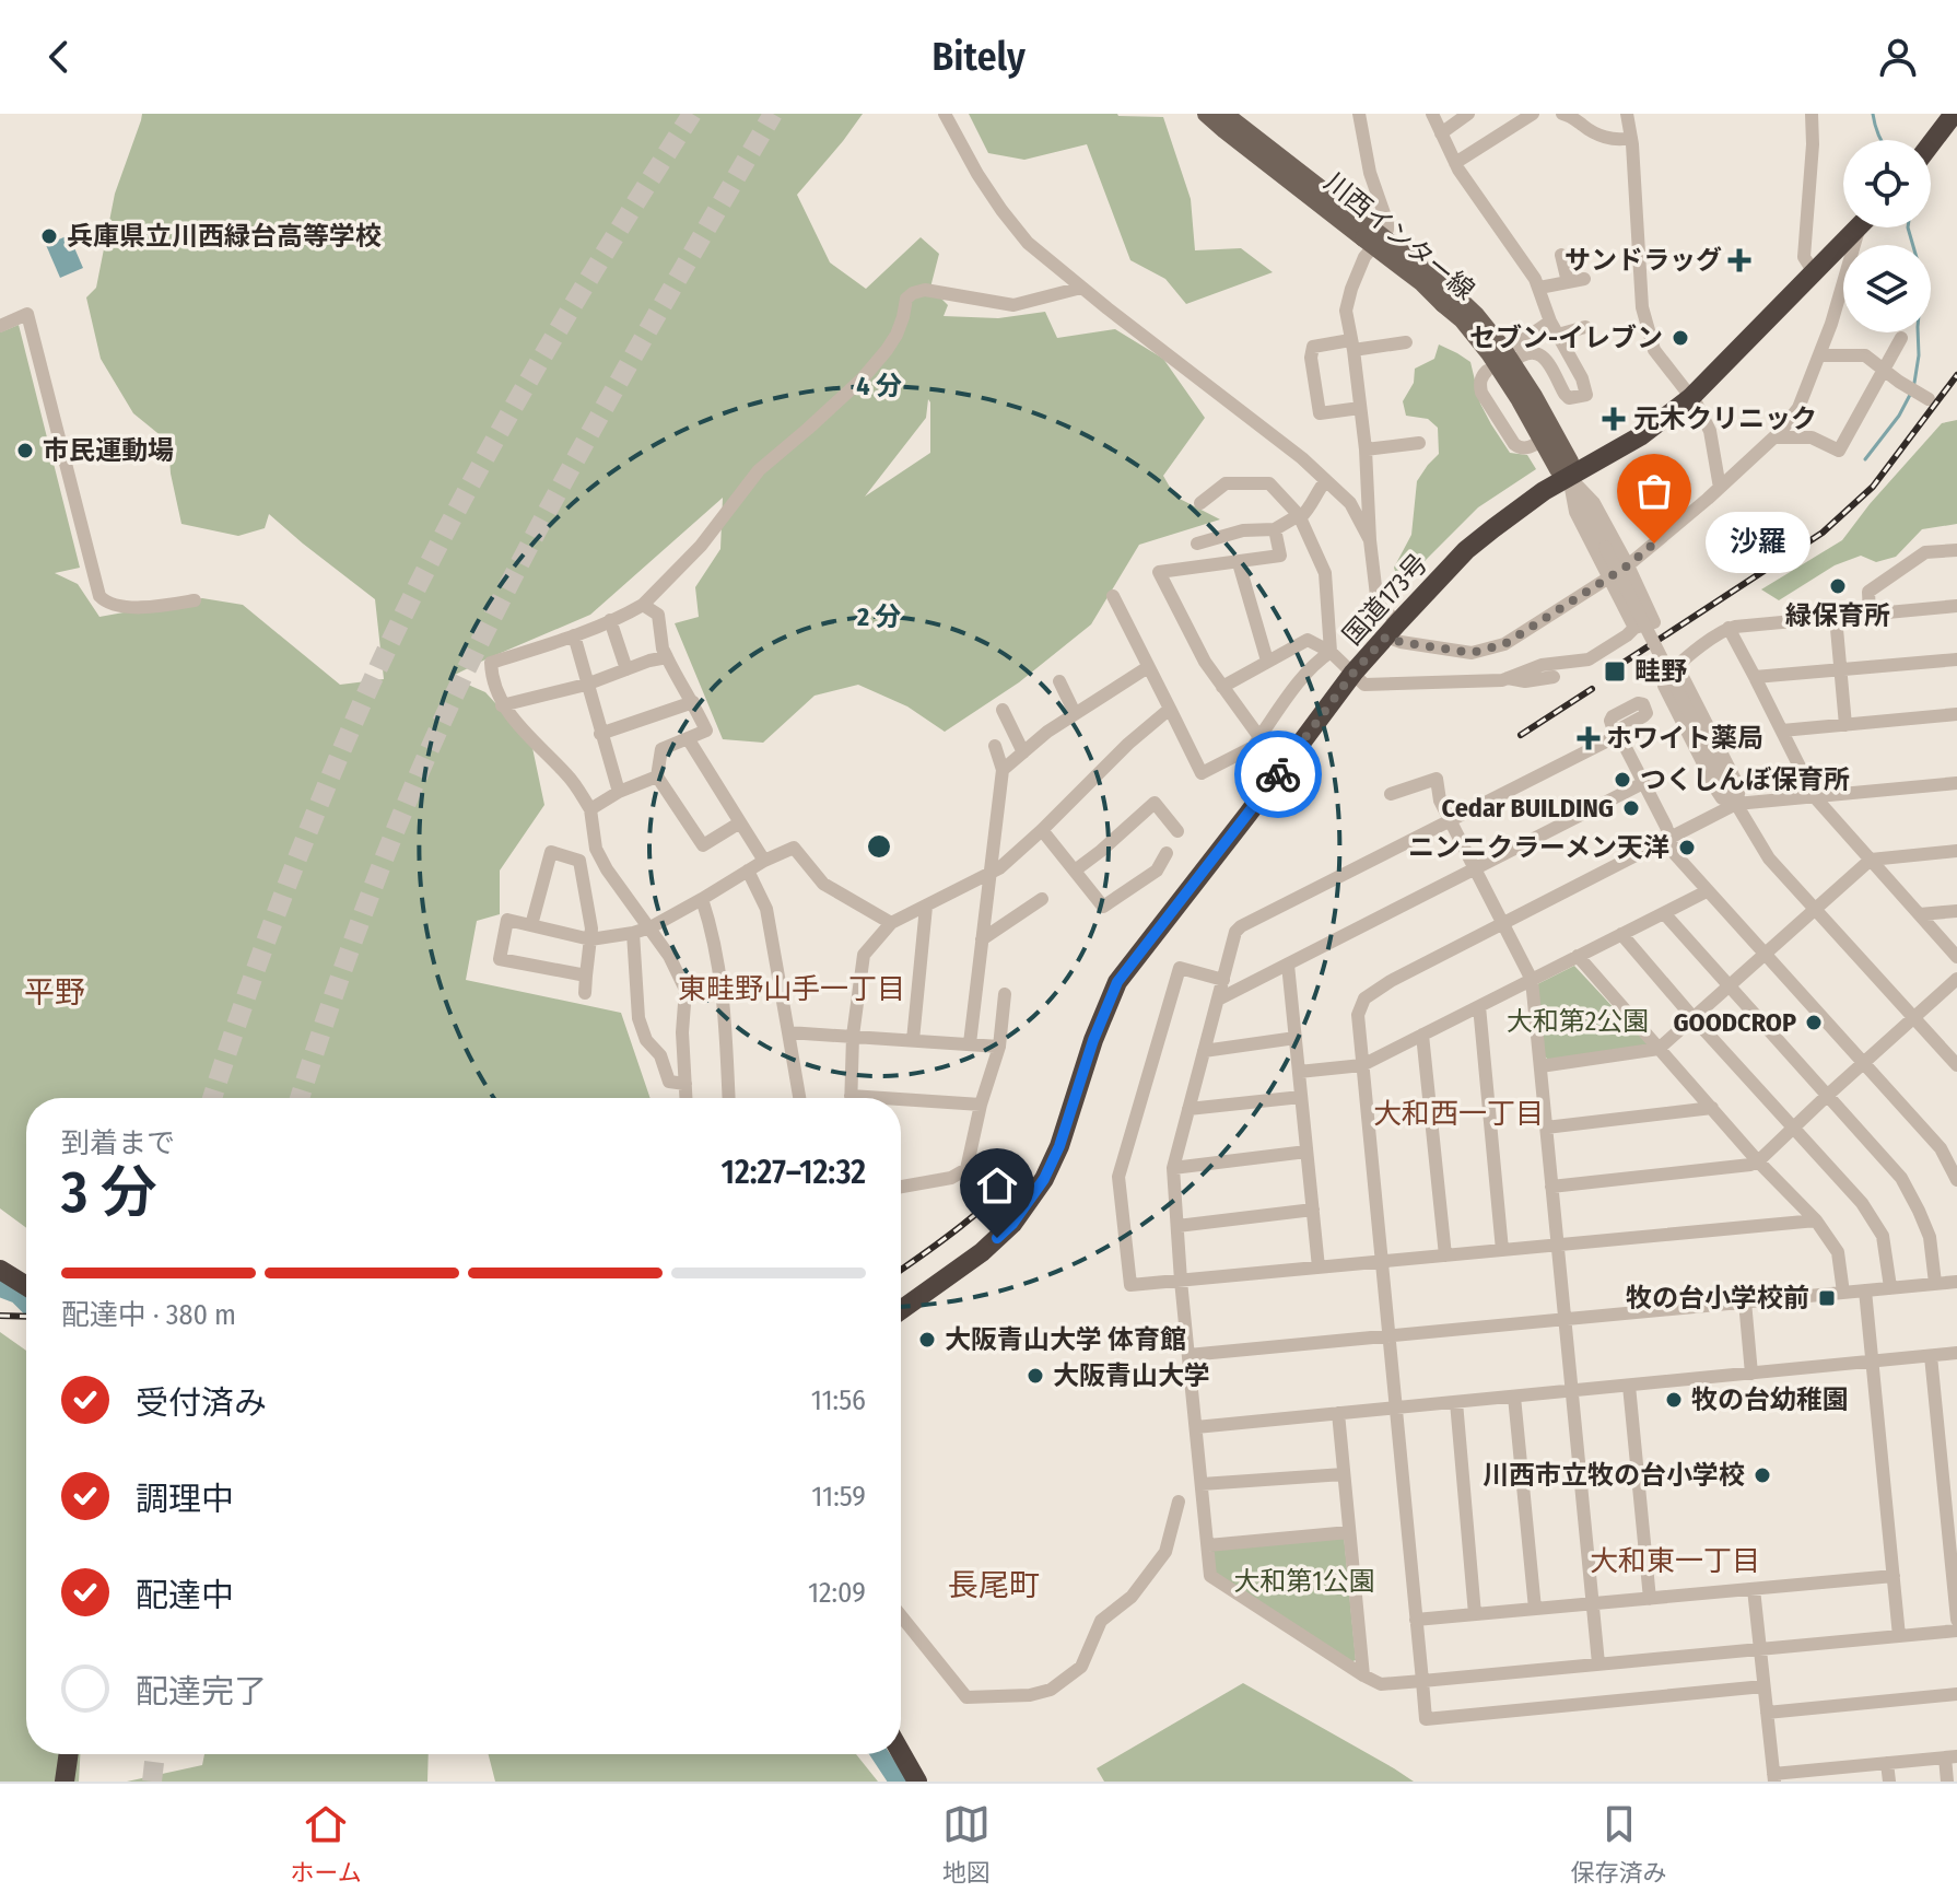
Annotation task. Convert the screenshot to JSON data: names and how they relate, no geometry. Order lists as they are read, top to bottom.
{
  "streets": {
    "highway": ["国道173号"],
    "main road": ["川西インター線"]
  },
  "crossings": [
    ["川西インター線", "国道173号"]
  ],
  "districts": [
    "東畦野山手一丁目",
    "平野",
    "大和西一丁目",
    "大和東一丁目",
    "長尾町"
  ],
  "parks": ["大和第2公園", "大和第1公園"],
  "places": {
    "other": [
      "兵庫県立川西緑台高等学校",
      "セブン-イレブン",
      "市民運動場",
      "沙羅",
      "緑保育所",
      "つくしんぼ保育所",
      "Cedar BUILDING",
      "ニンニクラーメン天洋",
      "GOODCROP",
      "大阪青山大学 体育館",
      "大阪青山大学",
      "牧の台幼稚園",
      "川西市立牧の台小学校"
    ],
    "health": ["サンドラッグ", "元木クリニック", "ホワイト薬局"],
    "transit": ["畦野", "牧の台小学校前"]
  },
  "page": {
    "header": "Bitely",
    "bubble": "沙羅",
    "heading": ["3 分", "到着まで", "12:27–12:32"],
    "bar": "配達中 · 380 m",
    "list": [
      ["受付済み", "11:56"],
      ["調理中", "11:59"],
      ["配達中", "12:09"],
      "配達完了"
    ],
    "tabs": ["ホーム", "地図", "保存済み"]
  },
  "rings": ["4 分", "2 分"]
}
